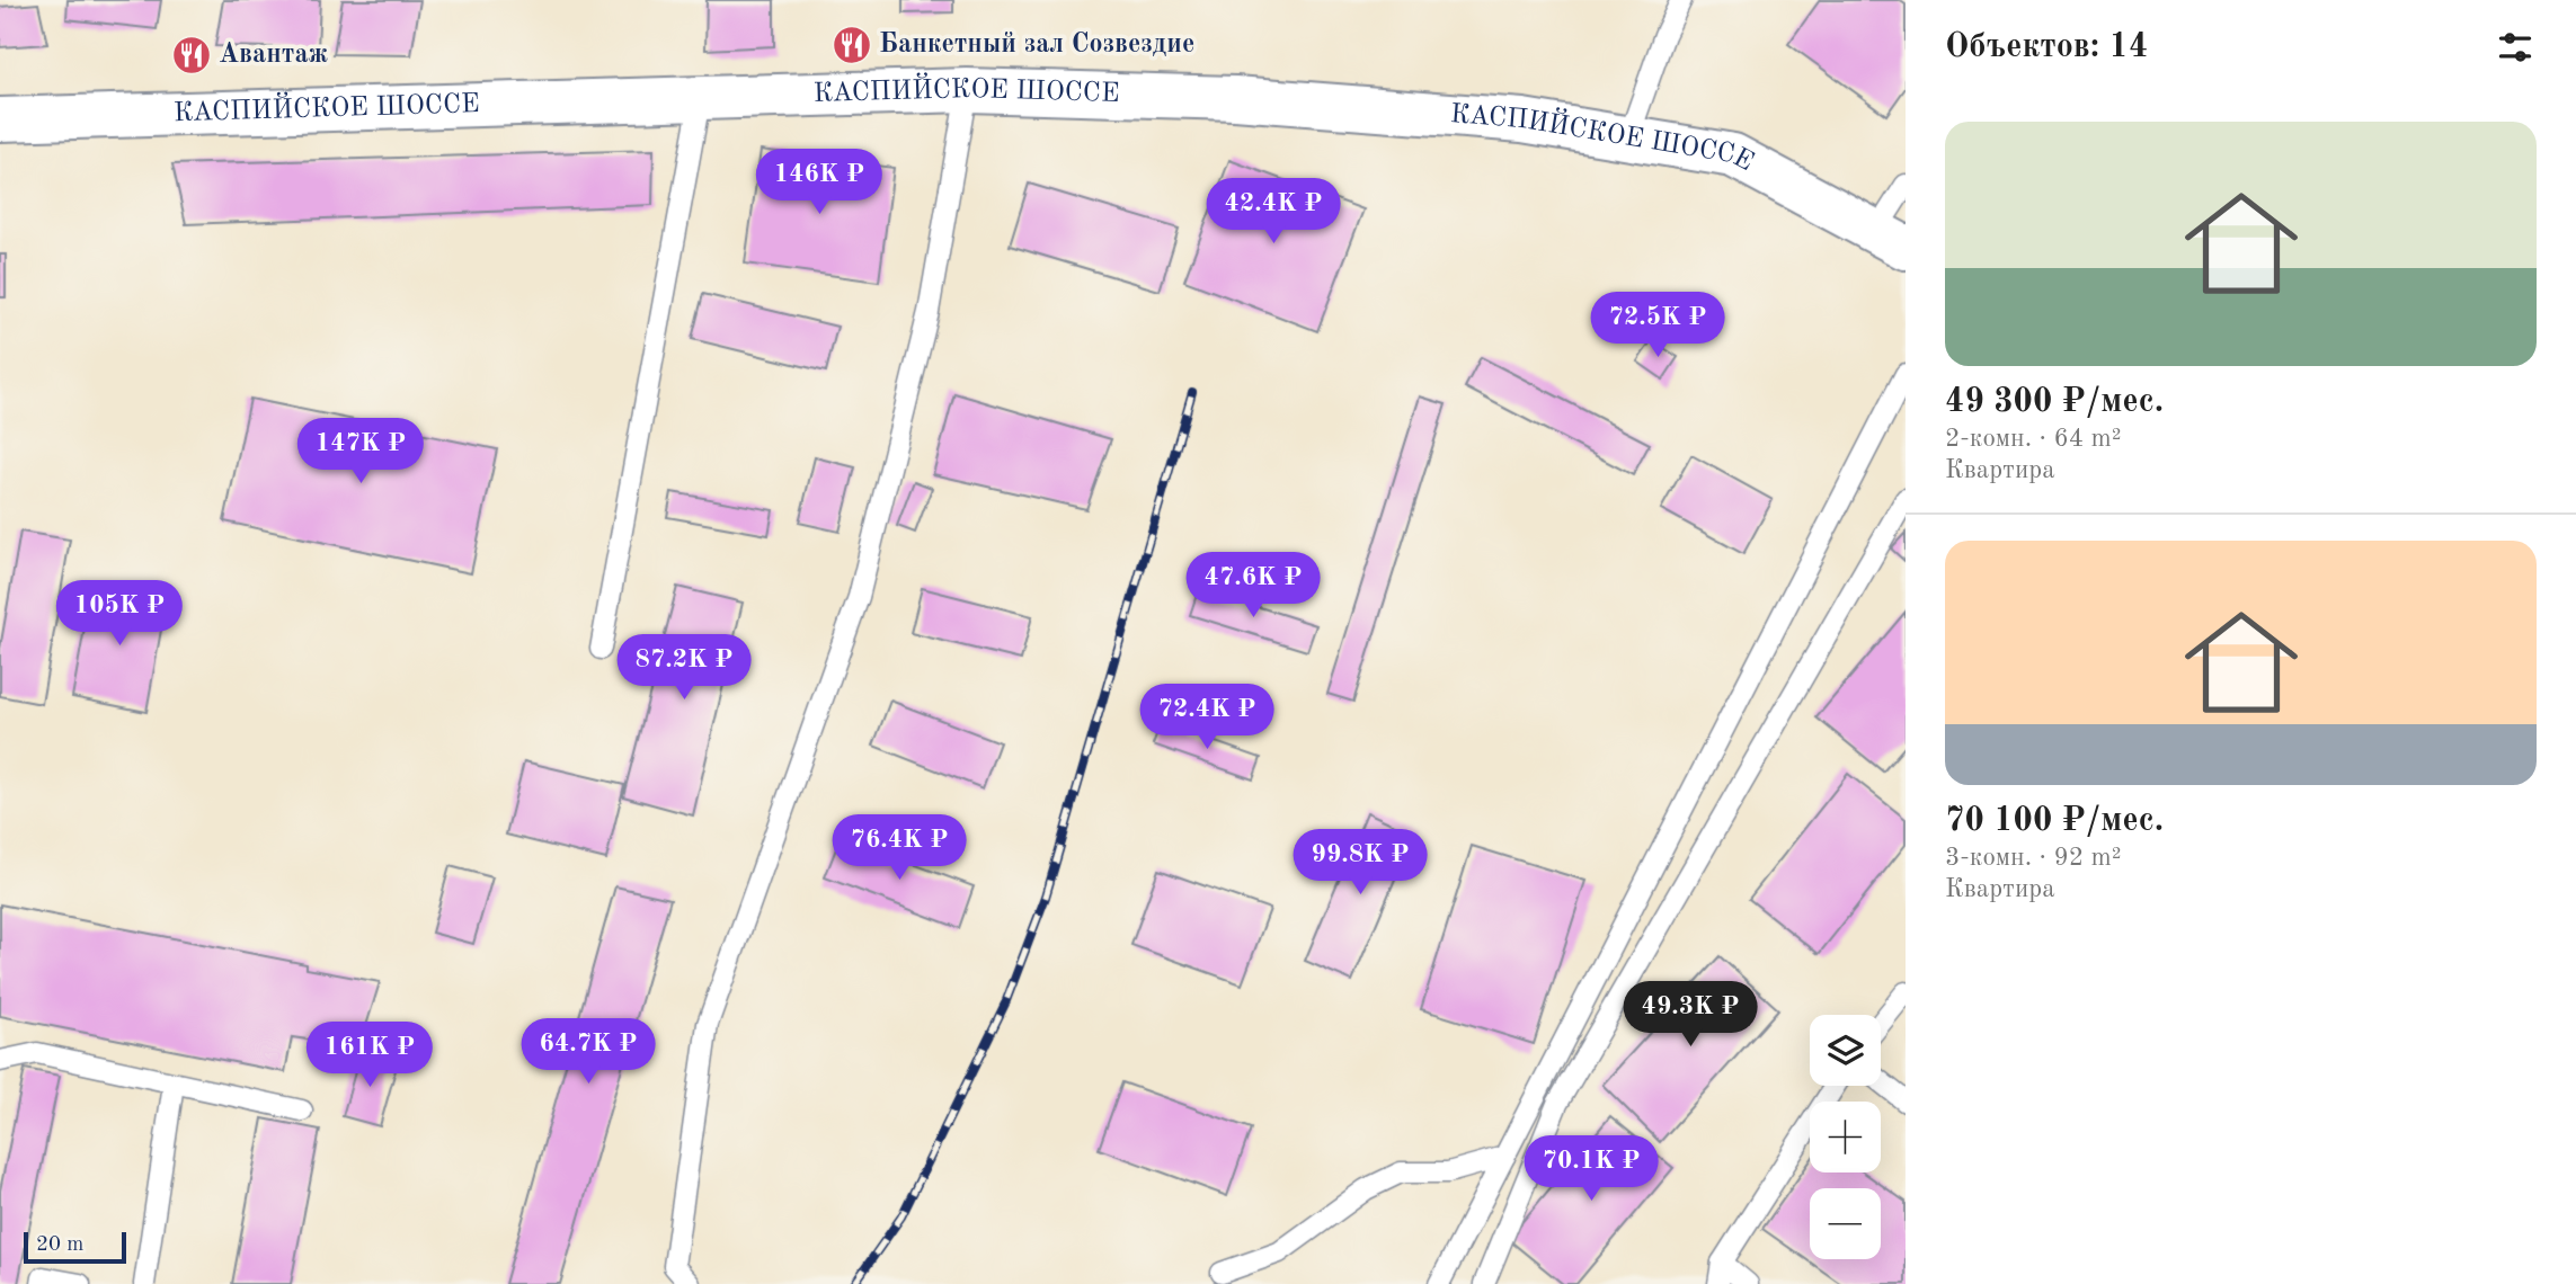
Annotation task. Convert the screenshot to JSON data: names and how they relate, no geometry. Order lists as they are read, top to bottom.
{
  "streets": {
    "main road": ["КАСПИЙСКОЕ ШОССЕ"]
  },
  "places": {
    "restaurant": ["Банкетный зал Созвездие", "Авантаж"]
  },
  "scale_bar": "20 m",
  "page": {
    "heading": "Объектов: 14",
    "list": [
      {
        "name": "49 300 ₽/мес.",
        "note": "2-комн. · 64 m² · Квартира"
      },
      {
        "name": "70 100 ₽/мес.",
        "note": "3-комн. · 92 m² · Квартира"
      }
    ],
    "price": [
      "146K ₽",
      "42.4K ₽",
      "72.5K ₽",
      "147K ₽",
      "47.6K ₽",
      "105K ₽",
      "87.2K ₽",
      "72.4K ₽",
      "76.4K ₽",
      "99.8K ₽",
      "49.3K ₽",
      "64.7K ₽",
      "161K ₽",
      "70.1K ₽"
    ],
    "map_buttons": ["+", "−"],
    "scale": "20 m"
  }
}
